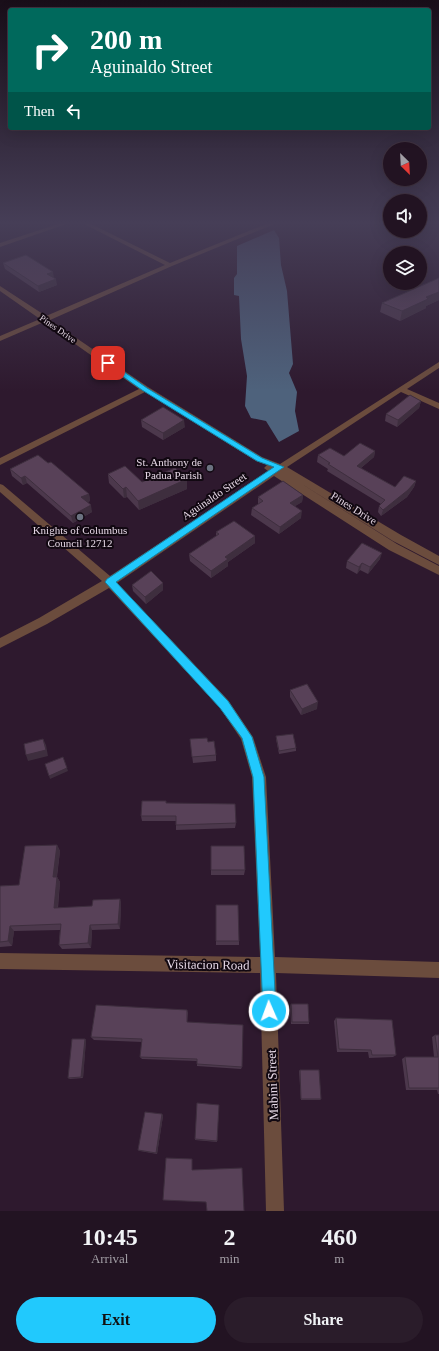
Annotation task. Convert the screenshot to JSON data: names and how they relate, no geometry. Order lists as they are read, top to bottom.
{
  "streets": {
    "street": [
      "Pines Drive",
      "Aguinaldo Street",
      "Visitacion Road",
      "Mabini Street"
    ]
  },
  "crossings": [
    ["Pines Drive", "Aguinaldo Street"],
    ["Aguinaldo Street", "Mabini Street"],
    ["Visitacion Road", "Mabini Street"]
  ],
  "places": ["St. Anthony de Padua Parish", "Knights of Columbus Council 12712"],
  "north": "bottom right",
  "page": {
    "turn": ["200 m", "Aguinaldo Street"],
    "then": "Then",
    "eta": [
      "10:45",
      "Arrival",
      "2",
      "min",
      "460",
      "m"
    ],
    "buttons": ["Exit", "Share"]
  }
}
